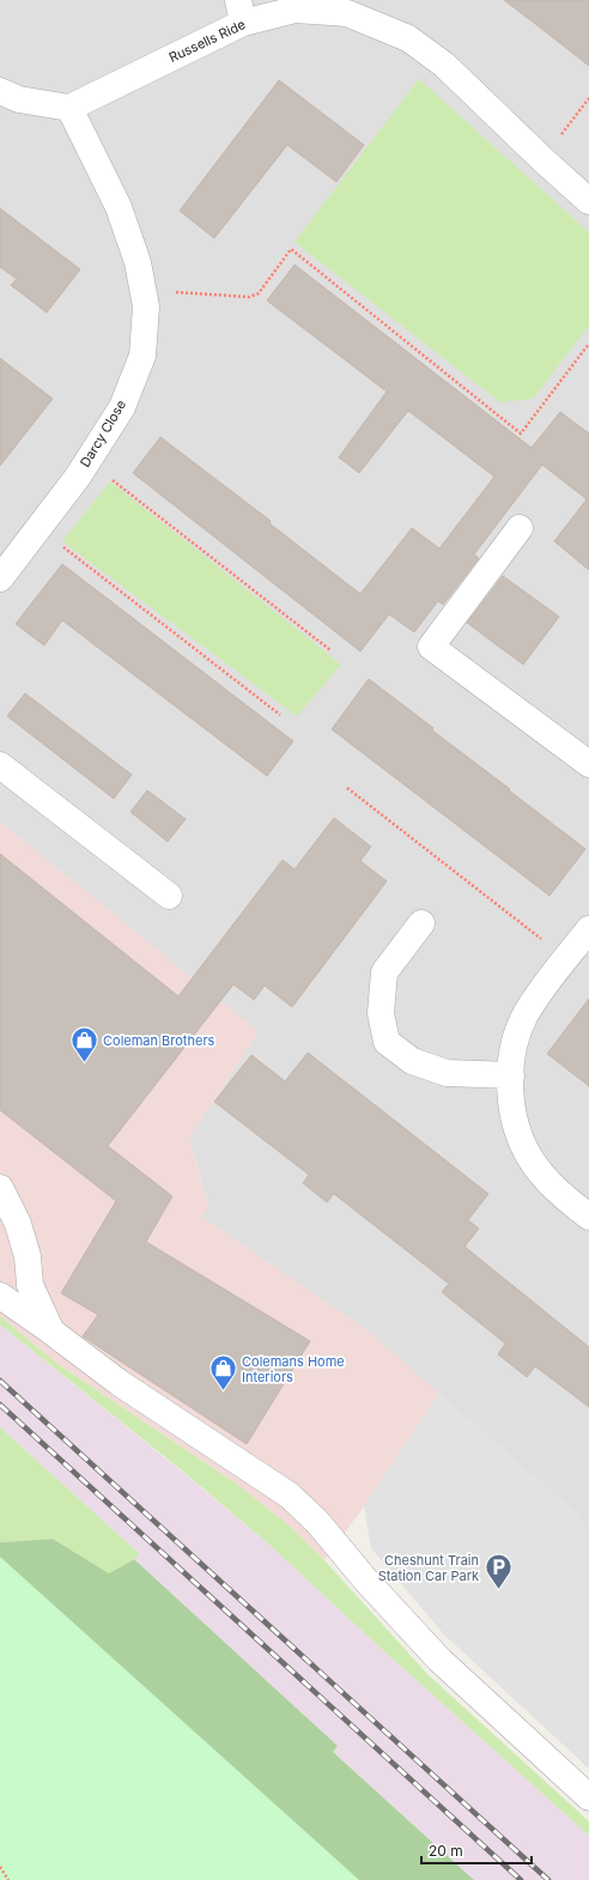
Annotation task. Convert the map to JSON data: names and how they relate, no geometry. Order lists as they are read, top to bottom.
{
  "streets": {
    "street": ["Russells Ride", "Darcy Close"]
  },
  "crossings": [
    ["Russells Ride", "Darcy Close"]
  ],
  "places": {
    "shop": ["Coleman Brothers", "Colemans Home Interiors"],
    "parking": ["Cheshunt Train Station Car Park"]
  },
  "scale_bar": "20 m"
}
